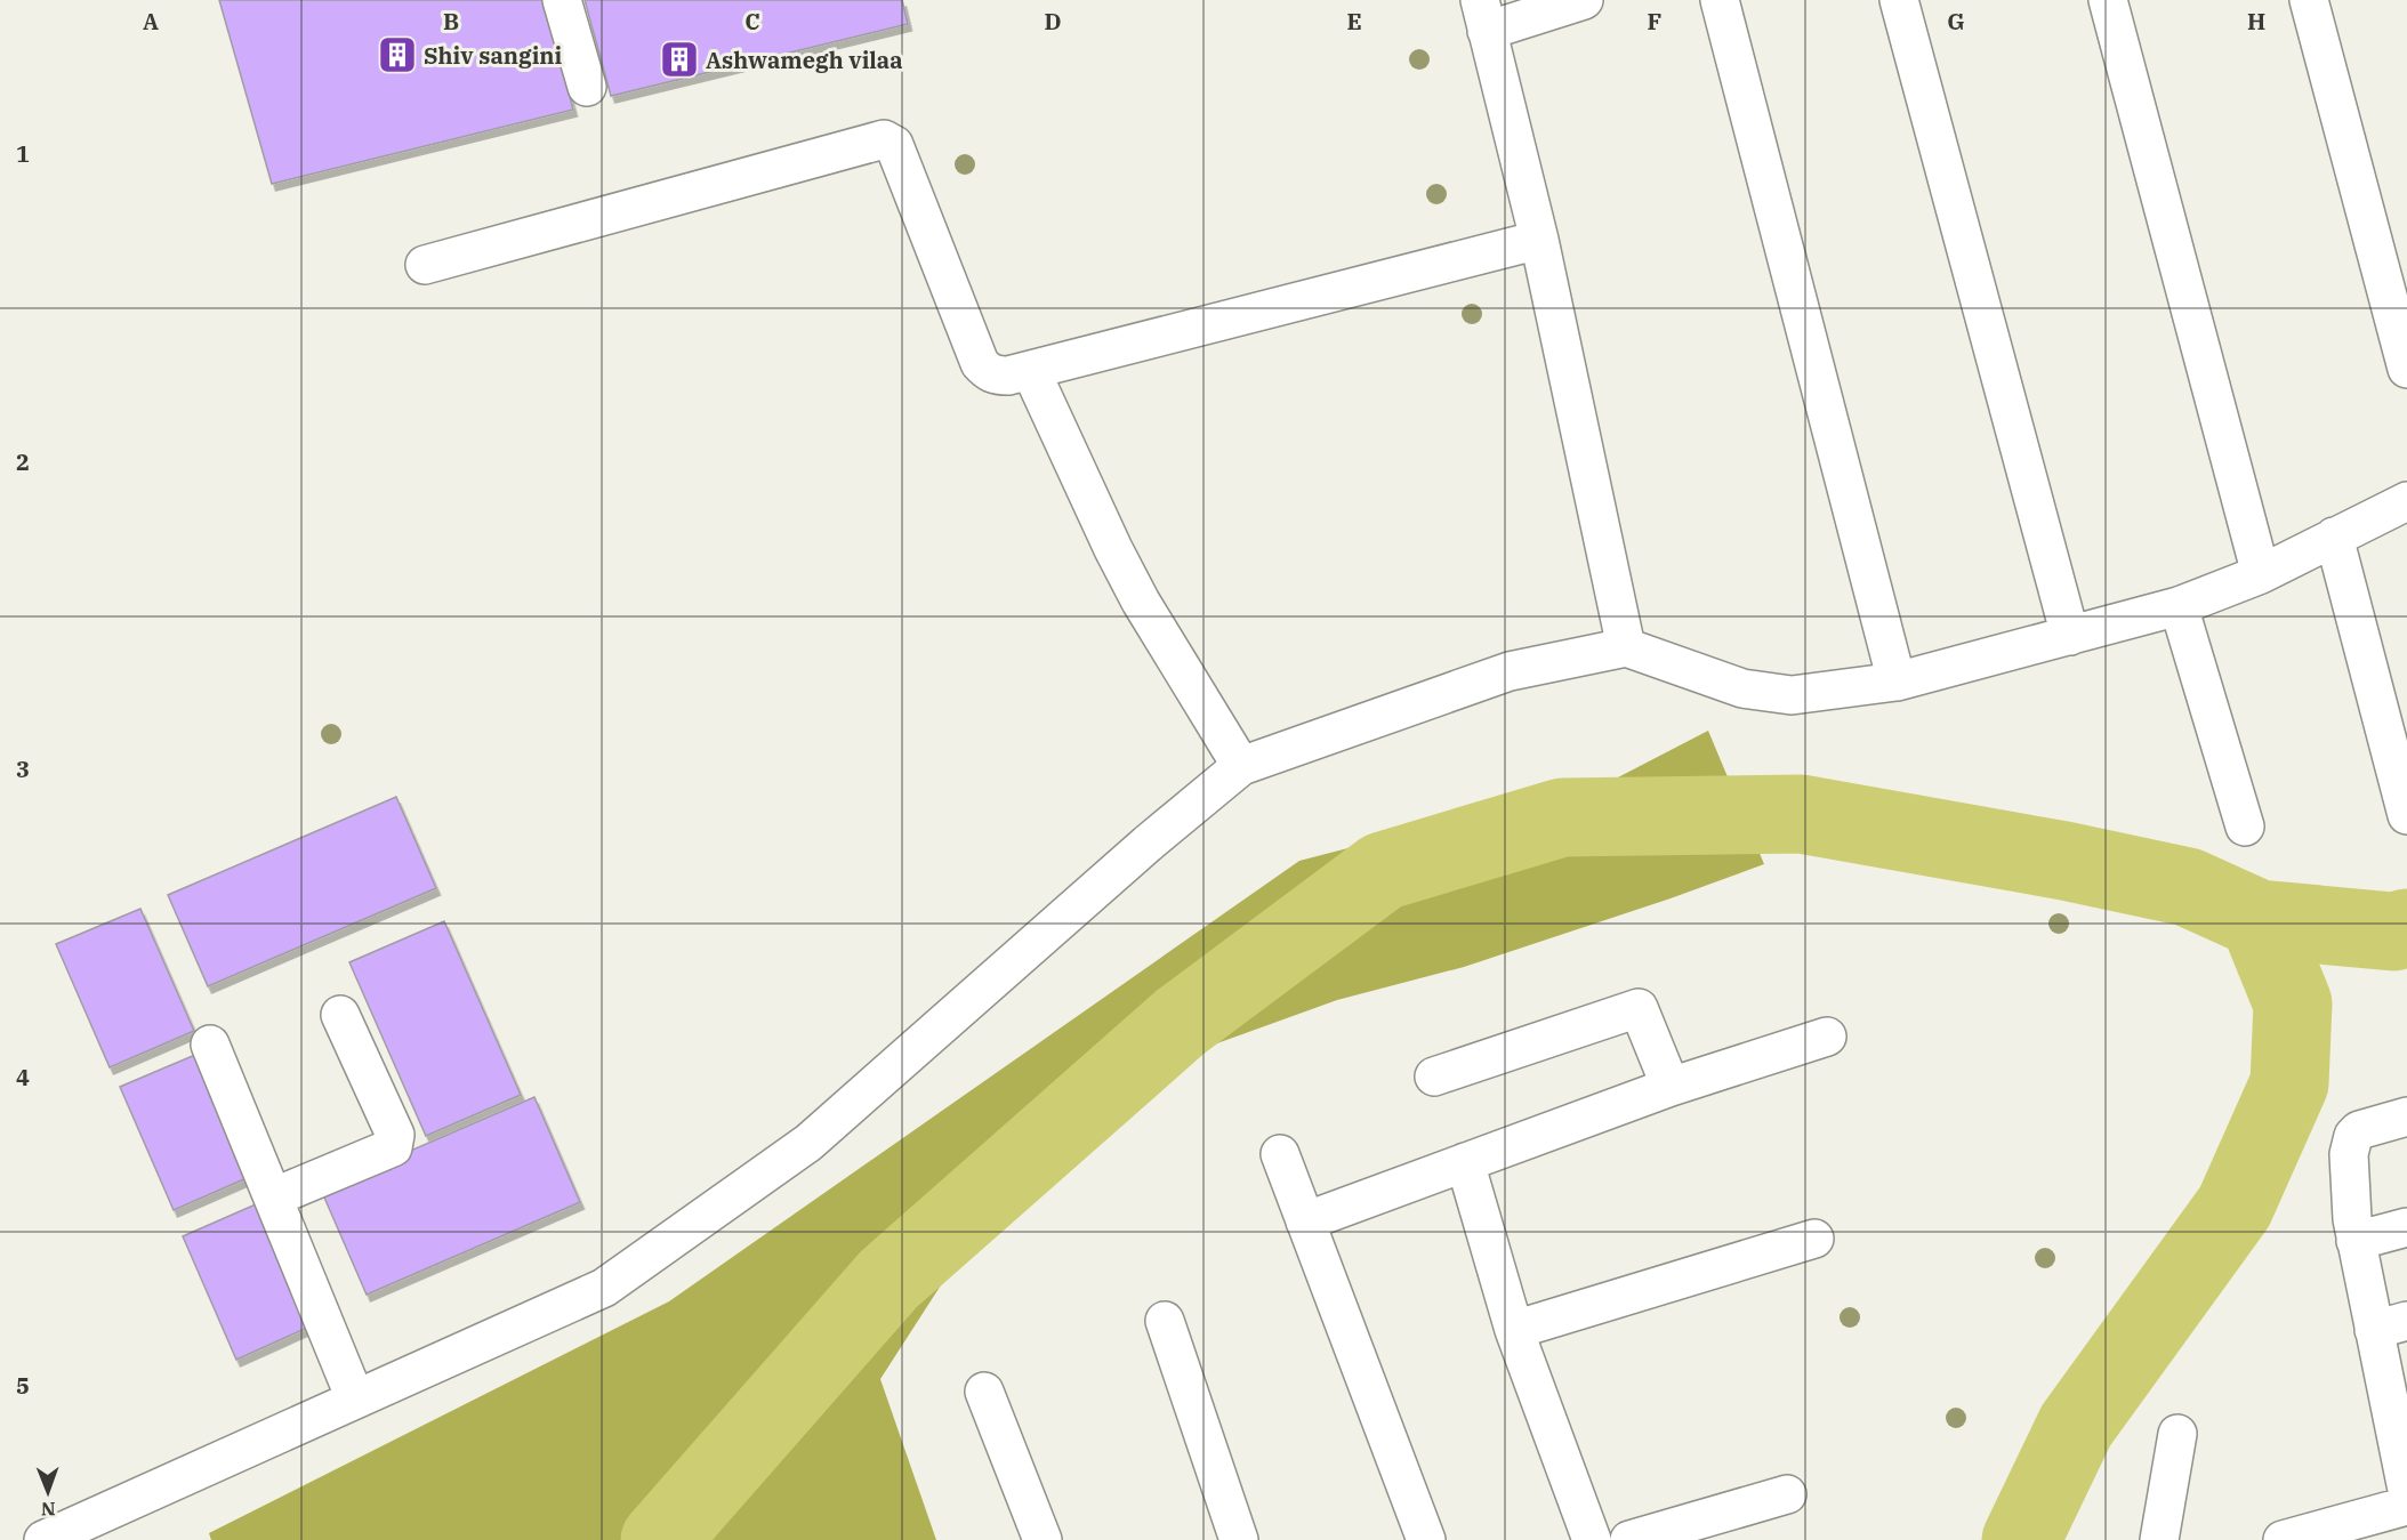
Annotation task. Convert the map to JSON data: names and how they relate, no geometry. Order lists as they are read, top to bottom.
{
  "places": {
    "building": ["Shiv sangini", "Ashwamegh vilaa"]
  },
  "north": "bottom",
  "grid": {
    "columns": [
      "A",
      "B",
      "C",
      "D",
      "E",
      "F",
      "G",
      "H"
    ],
    "rows": [
      "1",
      "2",
      "3",
      "4",
      "5"
    ]
  }
}
